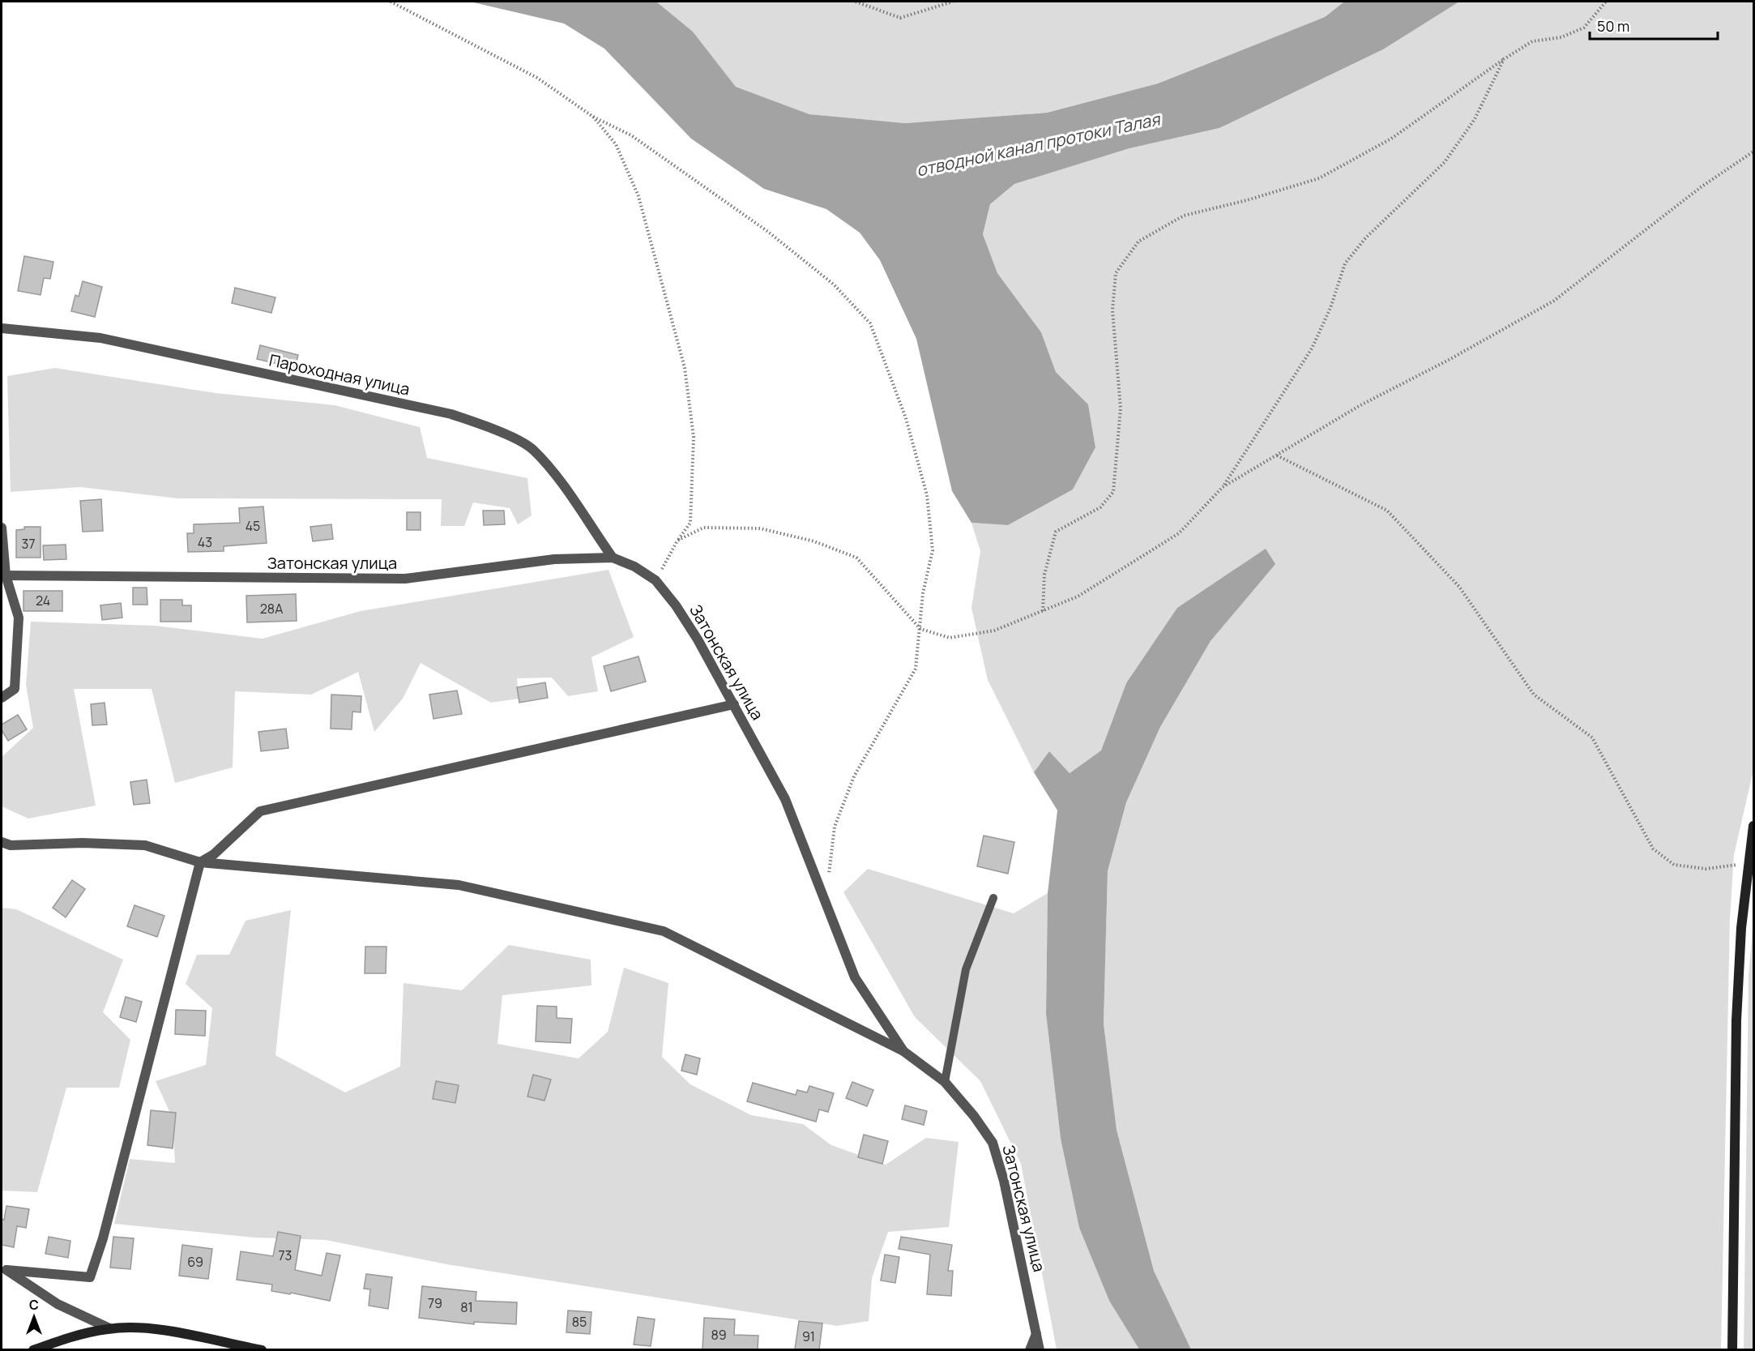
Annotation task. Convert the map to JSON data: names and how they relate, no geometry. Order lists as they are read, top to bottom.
{
  "streets": {
    "street": ["Пароходная улица", "Затонская улица"]
  },
  "crossings": [
    ["Пароходная улица", "Затонская улица"]
  ],
  "water": ["отводной канал протоки Талая"],
  "house_numbers": [
    "45",
    "43",
    "37",
    "24",
    "28А",
    "73",
    "69",
    "79",
    "81",
    "85",
    "89",
    "91"
  ],
  "scale_bar": "50 m",
  "north": "top"
}
